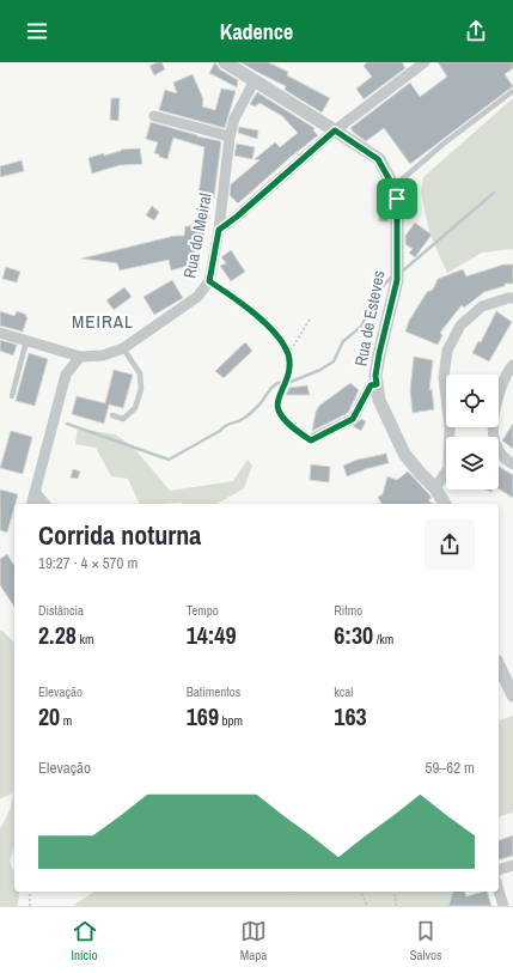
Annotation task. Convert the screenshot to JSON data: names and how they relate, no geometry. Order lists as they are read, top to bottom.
{
  "streets": {
    "street": ["Rua do Meiral", "Rua de Esteves"]
  },
  "crossings": [
    ["Rua do Meiral", "Rua de Esteves"]
  ],
  "districts": ["MEIRAL"],
  "page": {
    "header": "Kadence",
    "heading": ["Corrida noturna", "19:27 · 4 × 570 m"],
    "stats": [
      ["Distância", "2.28 km"],
      ["Tempo", "14:49"],
      ["Ritmo", "6:30 /km"],
      ["Elevação", "20 m"],
      ["Batimentos", "169 bpm"],
      ["kcal", "163"]
    ],
    "chart": ["Elevação", "59–62 m"],
    "tabs": ["Início", "Mapa", "Salvos"]
  }
}
